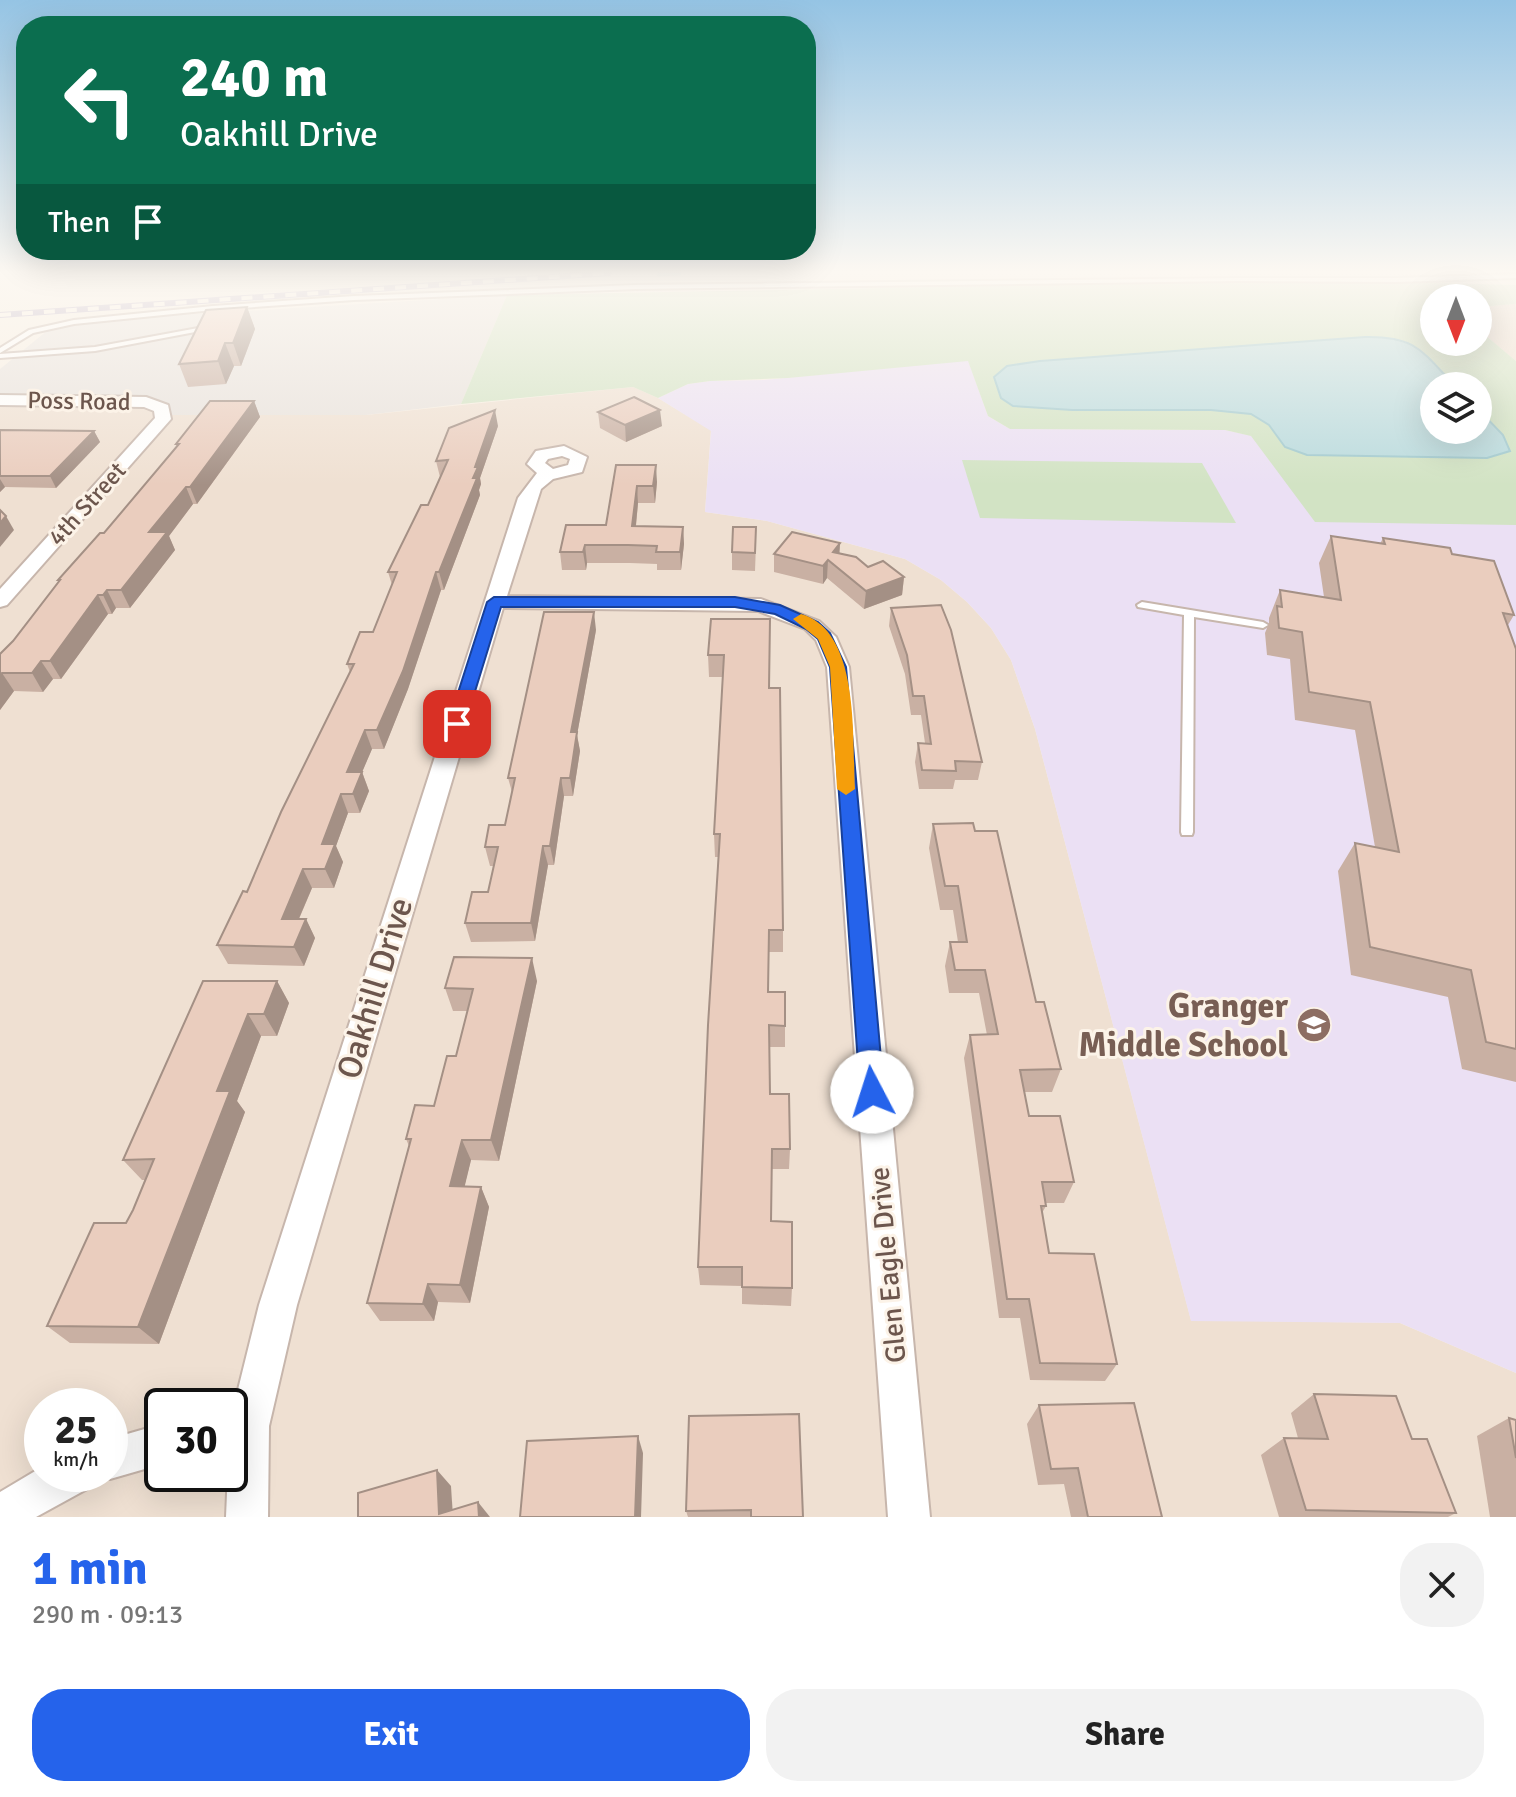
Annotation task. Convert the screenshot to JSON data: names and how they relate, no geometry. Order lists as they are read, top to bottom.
{
  "streets": {
    "street": [
      "Poss Road",
      "4th Street",
      "Oakhill Drive",
      "Glen Eagle Drive"
    ]
  },
  "crossings": [
    ["Poss Road", "4th Street"],
    ["Oakhill Drive", "Glen Eagle Drive"]
  ],
  "places": {
    "school or university": ["Granger Middle School"]
  },
  "north": "bottom",
  "page": {
    "turn": ["240 m", "Oakhill Drive"],
    "then": "Then",
    "speed": "25 km/h",
    "limit": "30",
    "heading": ["1 min", "290 m · 09:13"],
    "buttons": ["Exit", "Share"]
  }
}
